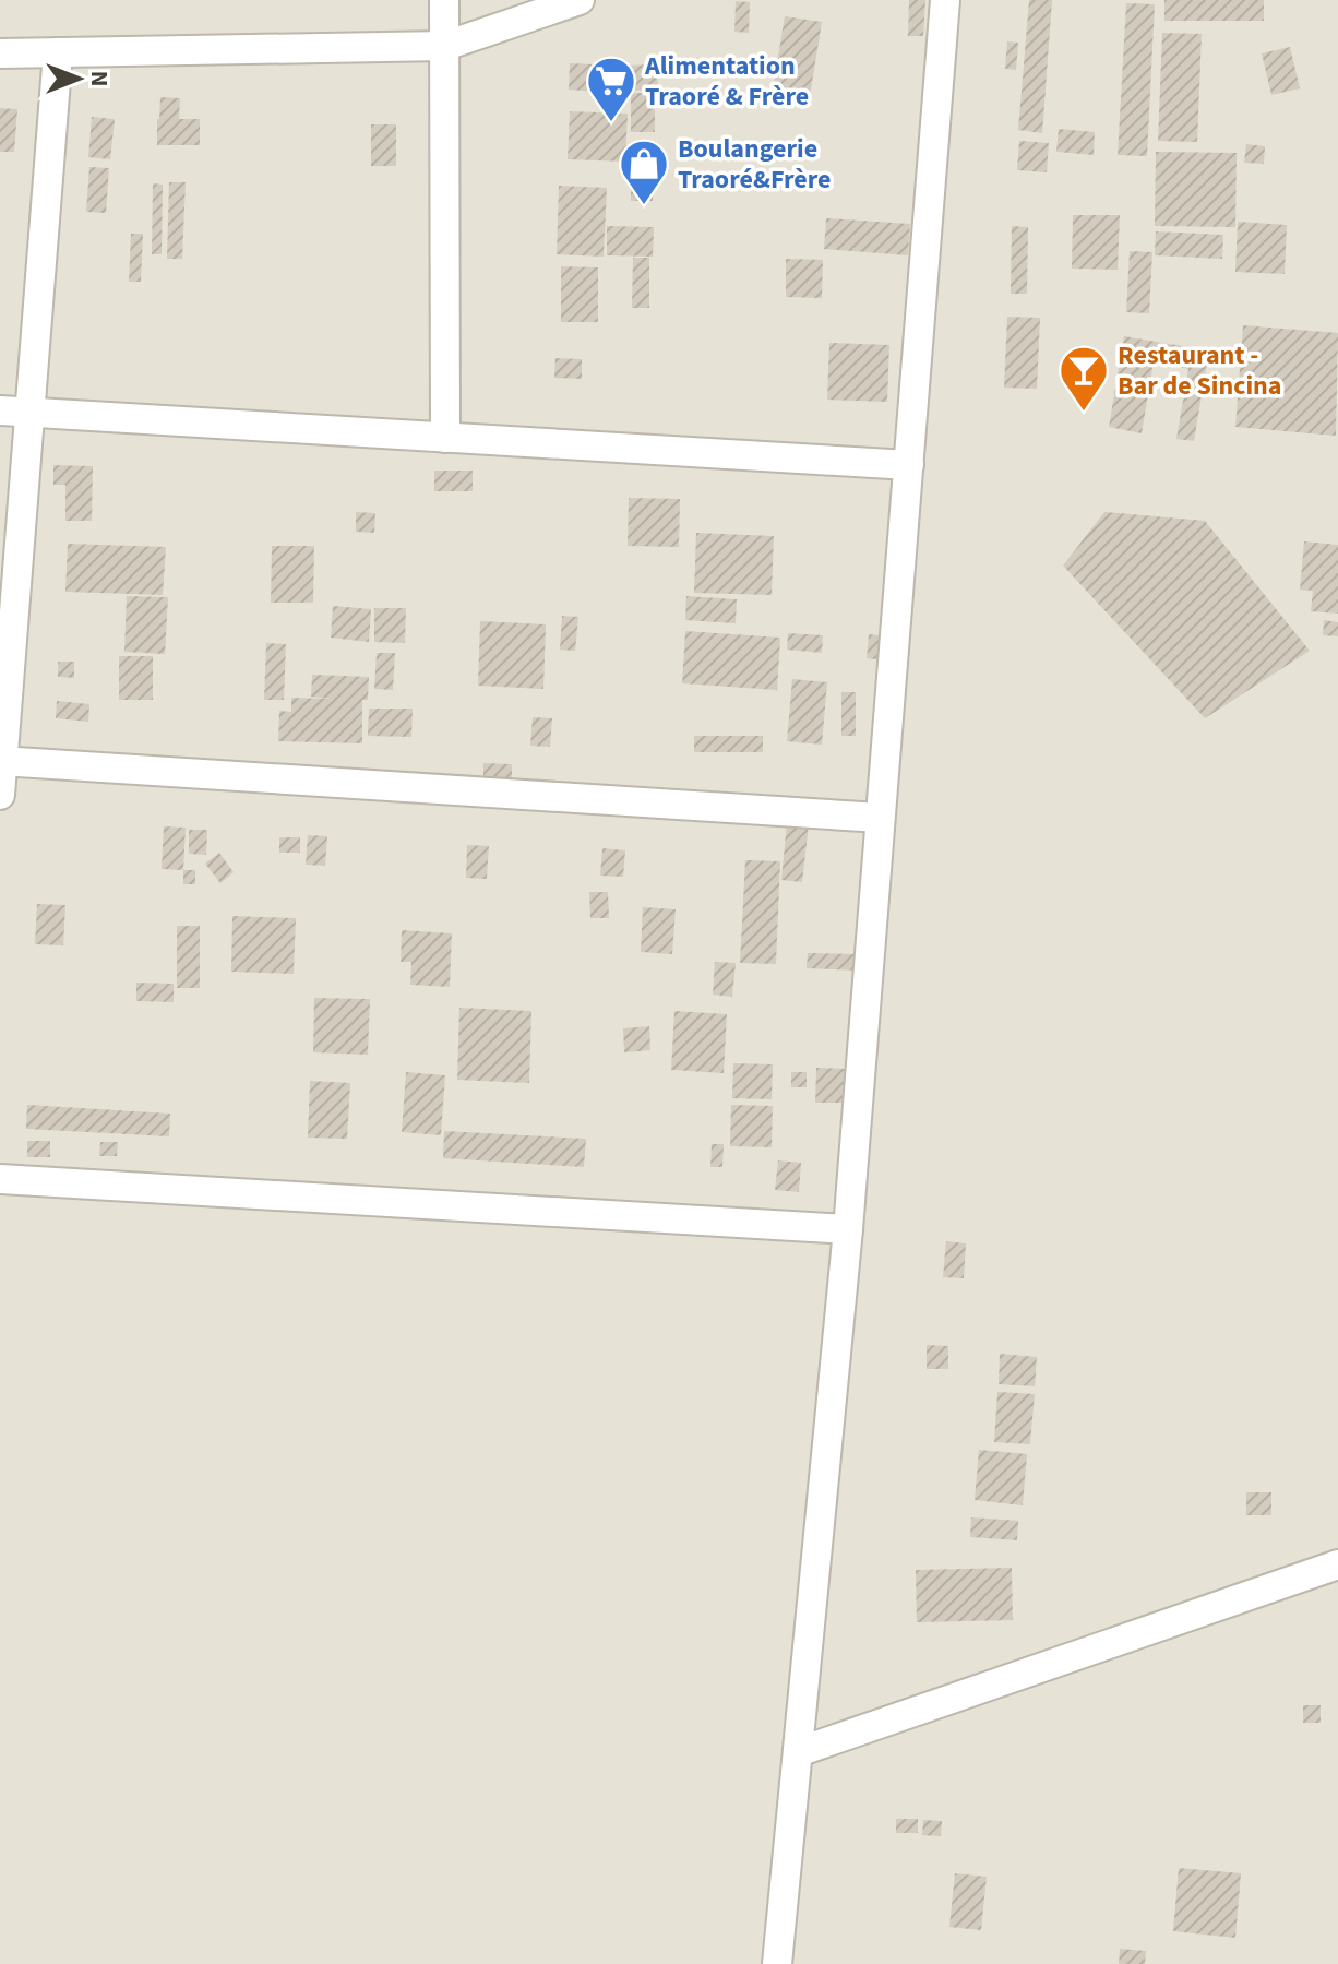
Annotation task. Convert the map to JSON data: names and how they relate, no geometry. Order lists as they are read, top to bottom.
{
  "places": {
    "supermarket": ["Alimentation Traoré & Frère"],
    "shop": ["Boulangerie Traoré&Frère"],
    "bar": ["Restaurant - Bar de Sincina"]
  },
  "north": "right"
}
